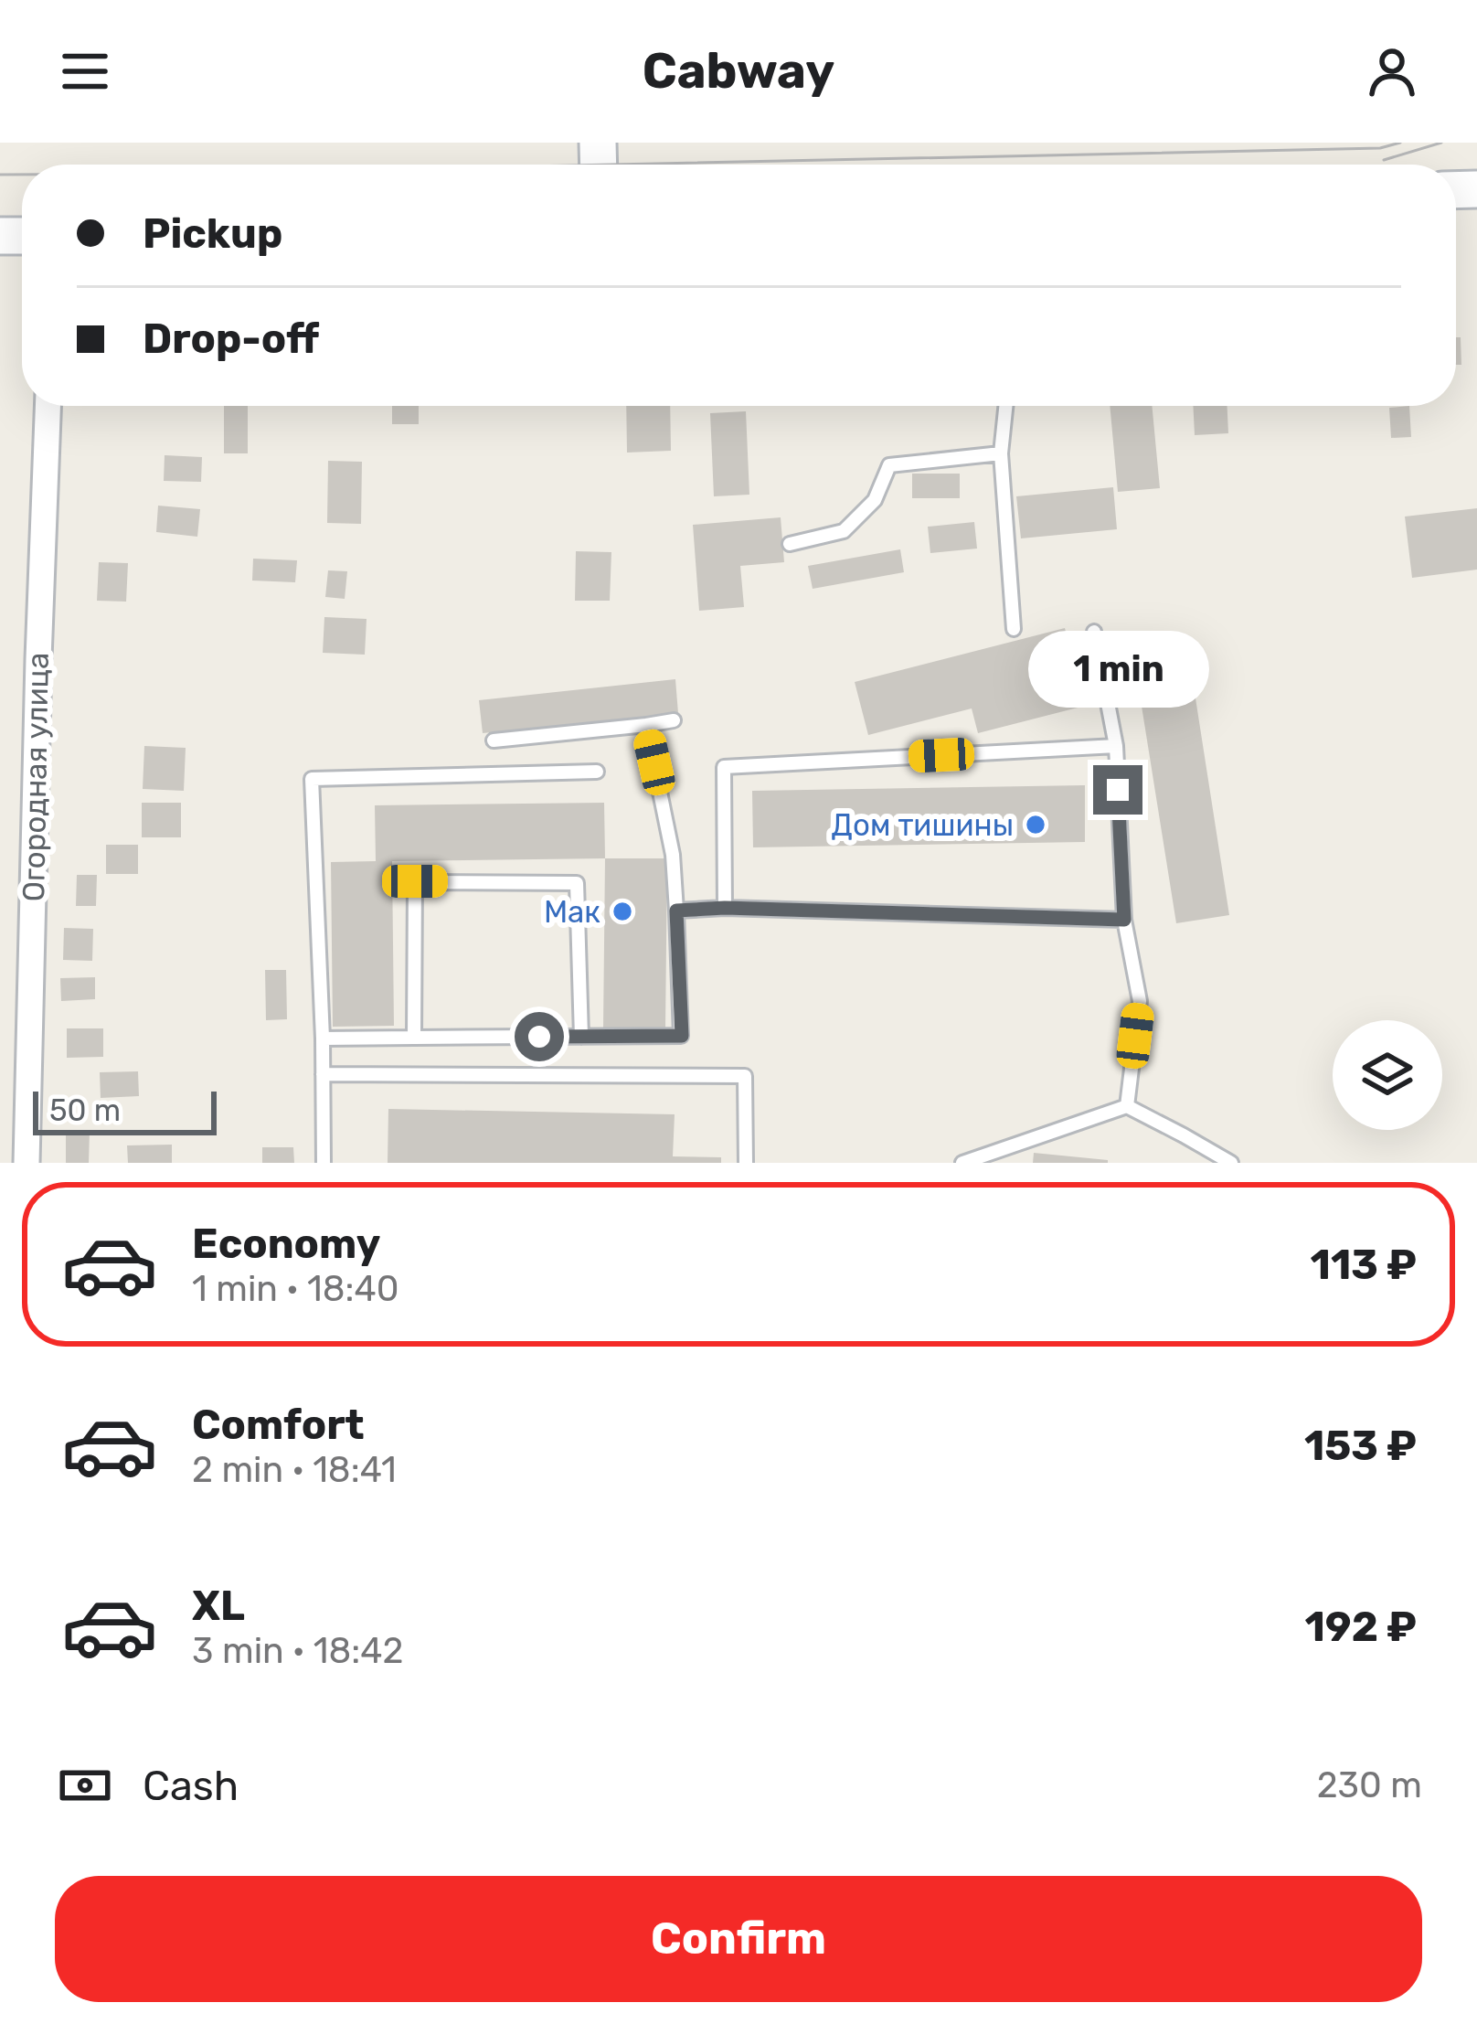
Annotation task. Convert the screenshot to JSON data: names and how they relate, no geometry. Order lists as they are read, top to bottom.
{
  "streets": {
    "street": ["Огородная улица"]
  },
  "places": ["Дом тишины", "Мак"],
  "scale_bar": "50 m",
  "page": {
    "header": "Cabway",
    "banner": ["Pickup", "Drop-off"],
    "bubble": "1 min",
    "scale": "50 m",
    "list": [
      {
        "name": "Economy",
        "note": "1 min · 18:40",
        "value": "113 ₽"
      },
      {
        "name": "Comfort",
        "note": "2 min · 18:41",
        "value": "153 ₽"
      },
      {
        "name": "XL",
        "note": "3 min · 18:42",
        "value": "192 ₽"
      }
    ],
    "pay": ["Cash", "230 m"],
    "buttons": "Confirm"
  }
}
